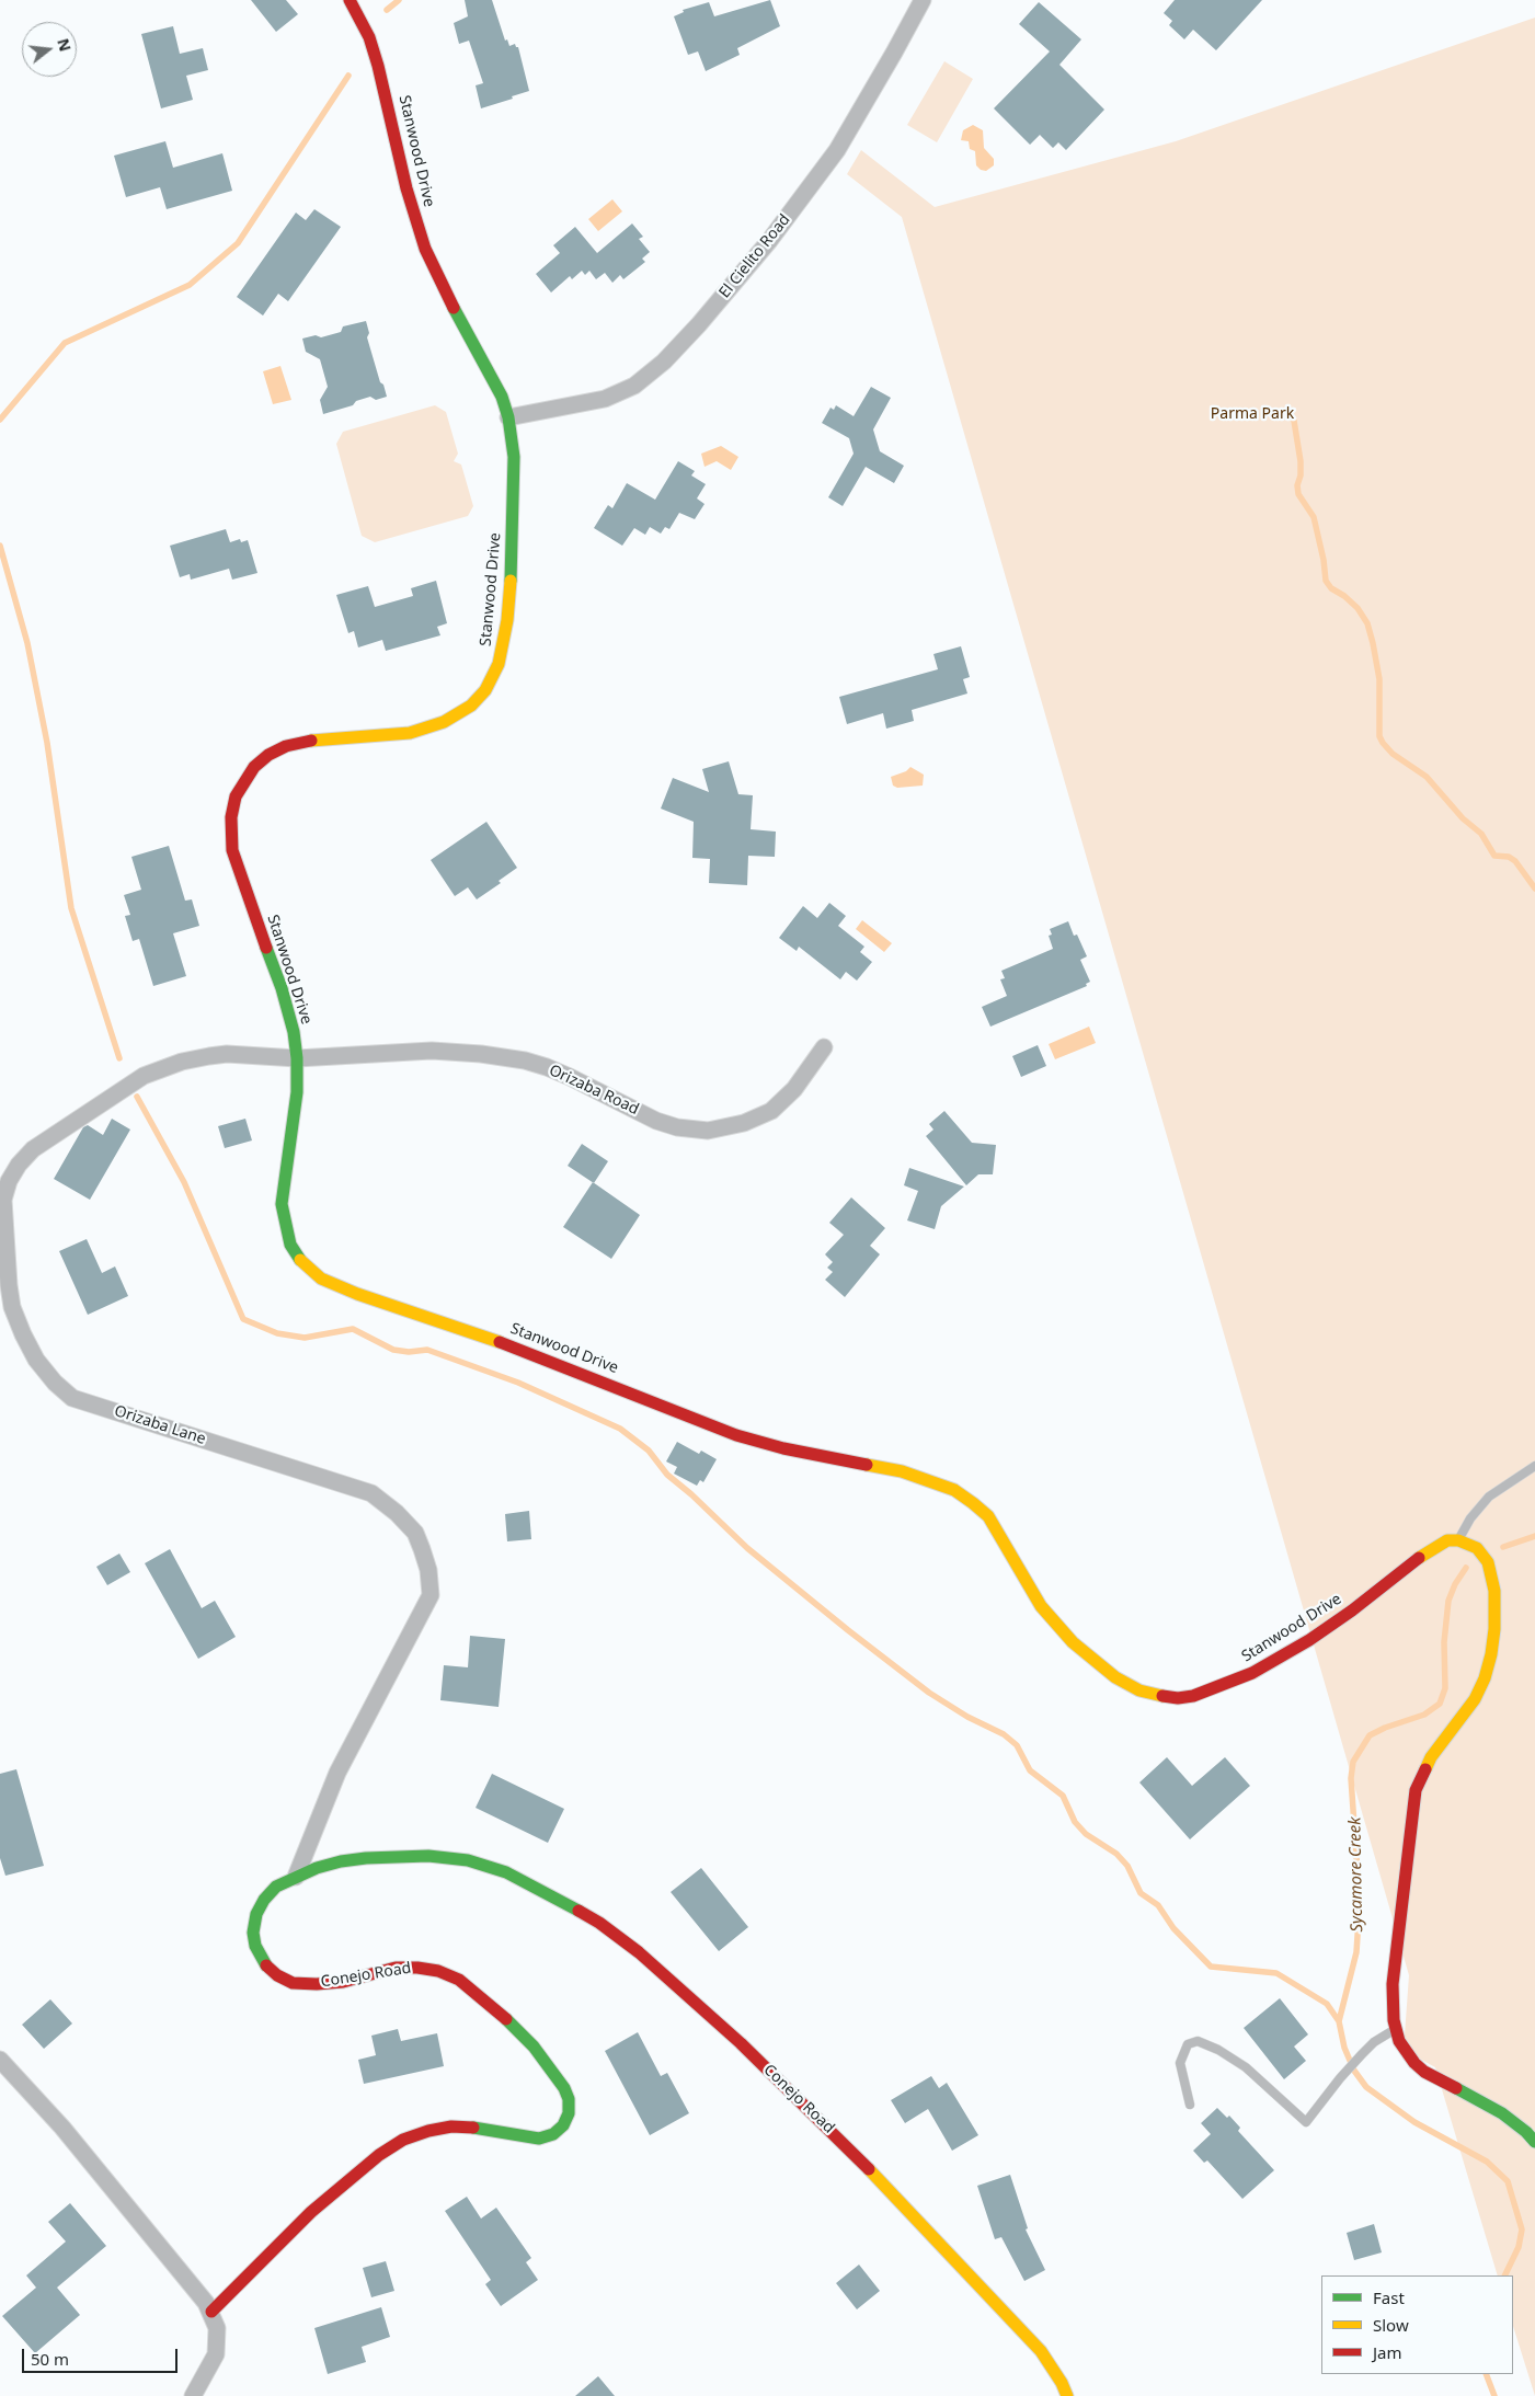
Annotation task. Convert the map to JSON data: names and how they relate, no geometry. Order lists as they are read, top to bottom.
{
  "streets": {
    "main road": ["Stanwood Drive", "Conejo Road"],
    "street": ["El Cielito Road", "Orizaba Road", "Orizaba Lane"]
  },
  "crossings": [
    ["Stanwood Drive", "El Cielito Road"],
    ["Stanwood Drive", "Orizaba Road"],
    ["Stanwood Drive", "Orizaba Lane"],
    ["Orizaba Road", "Orizaba Lane"],
    ["Orizaba Lane", "Conejo Road"]
  ],
  "water": ["Sycamore Creek"],
  "parks": ["Parma Park"],
  "legend": ["Fast", "Slow", "Jam"],
  "scale_bar": "50 m",
  "north": "right"
}
